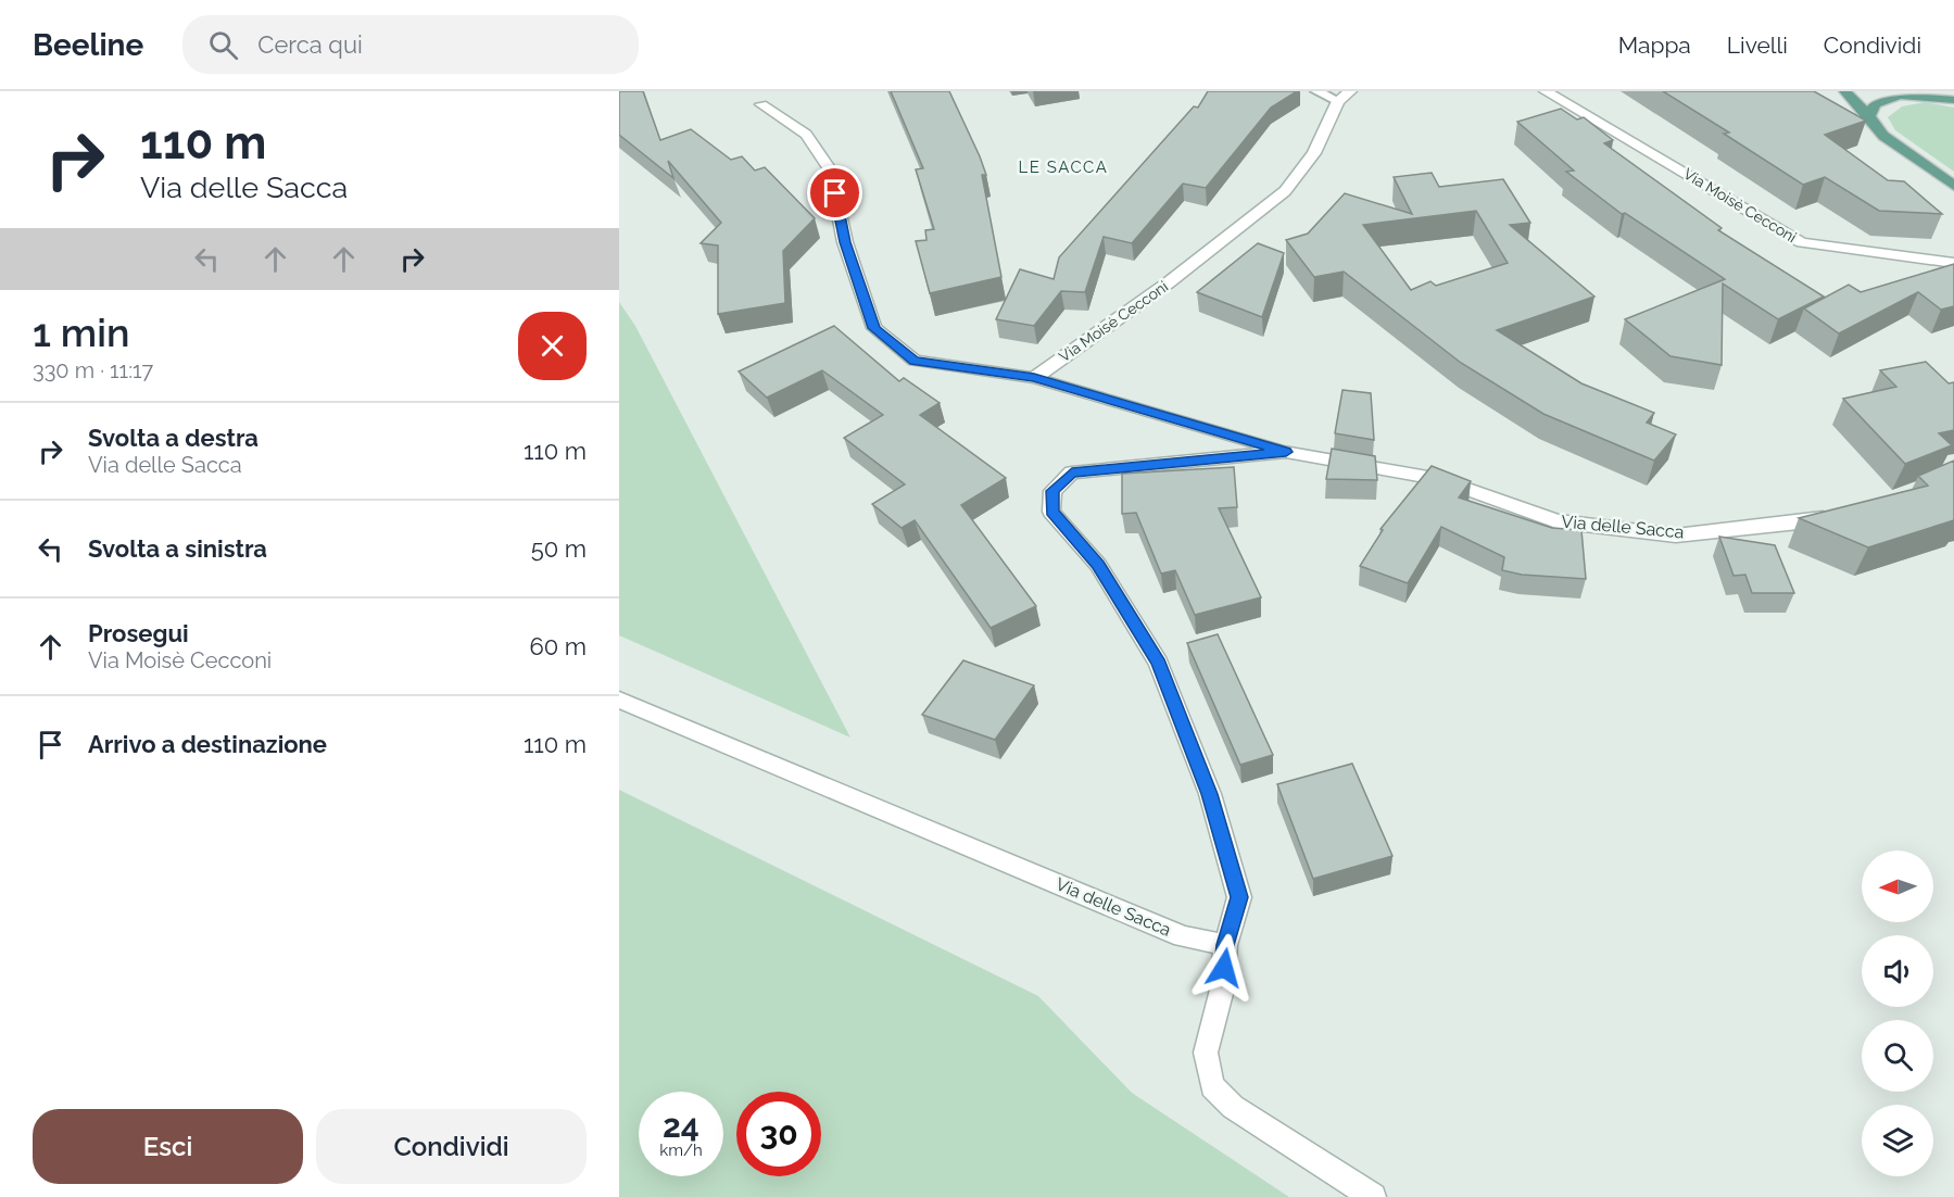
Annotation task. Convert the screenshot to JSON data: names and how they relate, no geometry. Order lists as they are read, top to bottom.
{
  "streets": {
    "street": ["Via Moisè Cecconi", "Via delle Sacca"]
  },
  "districts": ["LE SACCA"],
  "north": "left",
  "page": {
    "header": "Beeline",
    "search": "Cerca qui",
    "nav": ["Mappa", "Livelli", "Condividi"],
    "turn": ["110 m", "Via delle Sacca"],
    "heading": ["1 min", "330 m · 11:17"],
    "list": [
      {
        "name": "Svolta a destra",
        "note": "Via delle Sacca",
        "value": "110 m"
      },
      {
        "name": "Svolta a sinistra",
        "value": "50 m"
      },
      {
        "name": "Prosegui",
        "note": "Via Moisè Cecconi",
        "value": "60 m"
      },
      {
        "name": "Arrivo a destinazione",
        "value": "110 m"
      }
    ],
    "speed": "24 km/h",
    "limit": "30",
    "buttons": ["Esci", "Condividi"]
  }
}
